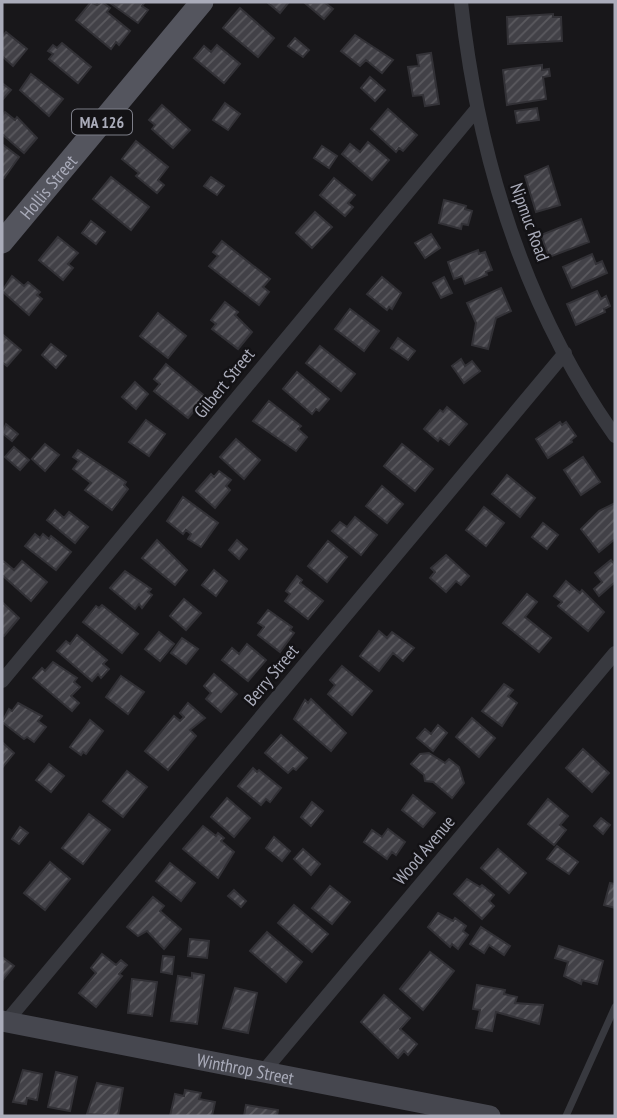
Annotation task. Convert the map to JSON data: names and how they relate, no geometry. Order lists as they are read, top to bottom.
{
  "streets": {
    "main road": ["MA 126", "Hollis Street"],
    "street": [
      "Nipmuc Road",
      "Gilbert Street",
      "Berry Street",
      "Wood Avenue",
      "Winthrop Street"
    ]
  },
  "crossings": [
    ["Nipmuc Road", "Gilbert Street"],
    ["Nipmuc Road", "Berry Street"],
    ["Berry Street", "Winthrop Street"],
    ["Wood Avenue", "Winthrop Street"]
  ]
}
